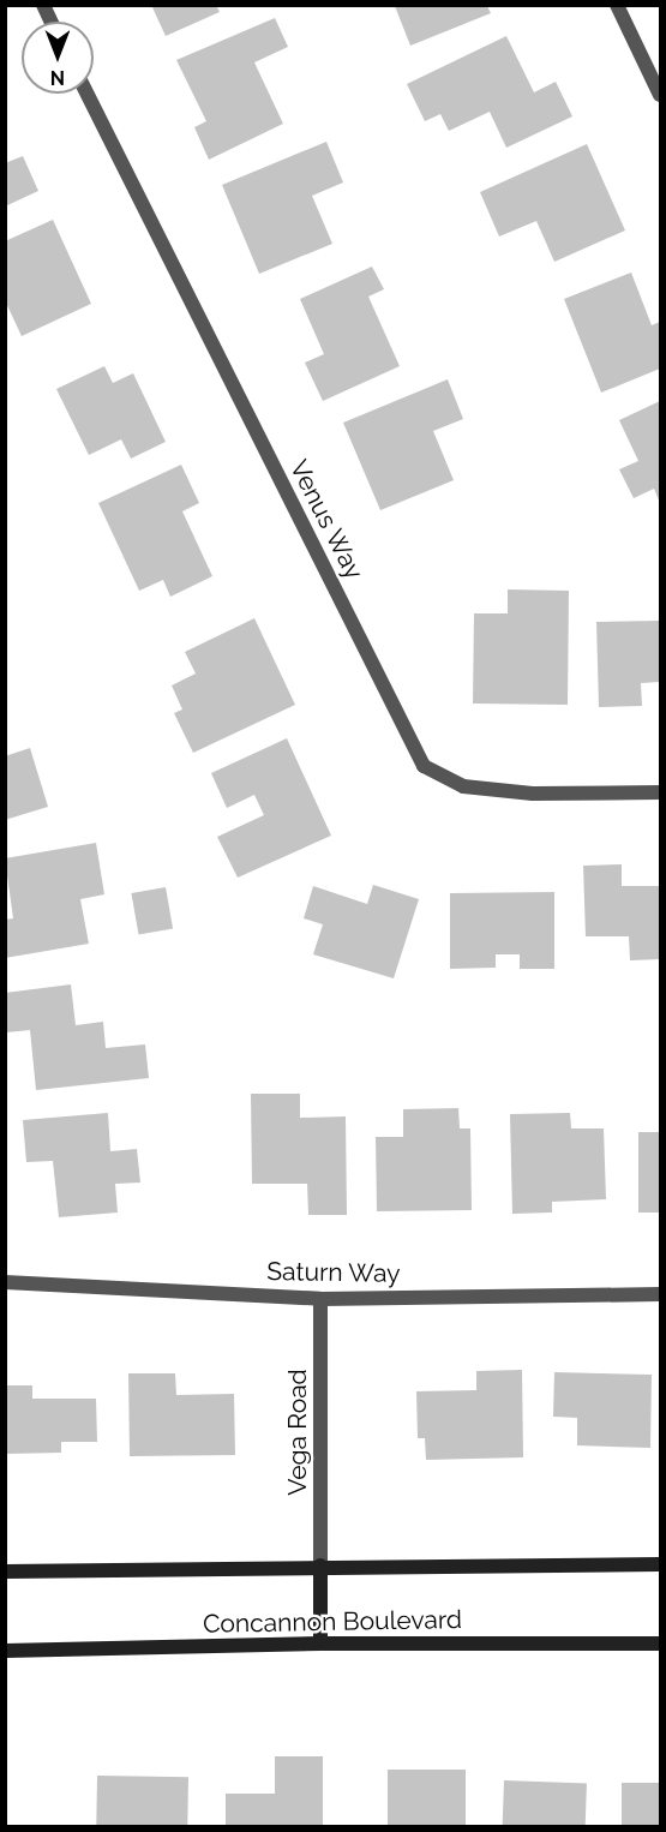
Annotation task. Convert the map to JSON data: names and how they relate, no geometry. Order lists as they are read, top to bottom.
{
  "streets": {
    "main road": ["Concannon Boulevard"],
    "street": ["Venus Way", "Saturn Way", "Vega Road"]
  },
  "crossings": [
    ["Saturn Way", "Vega Road"]
  ],
  "north": "bottom"
}
